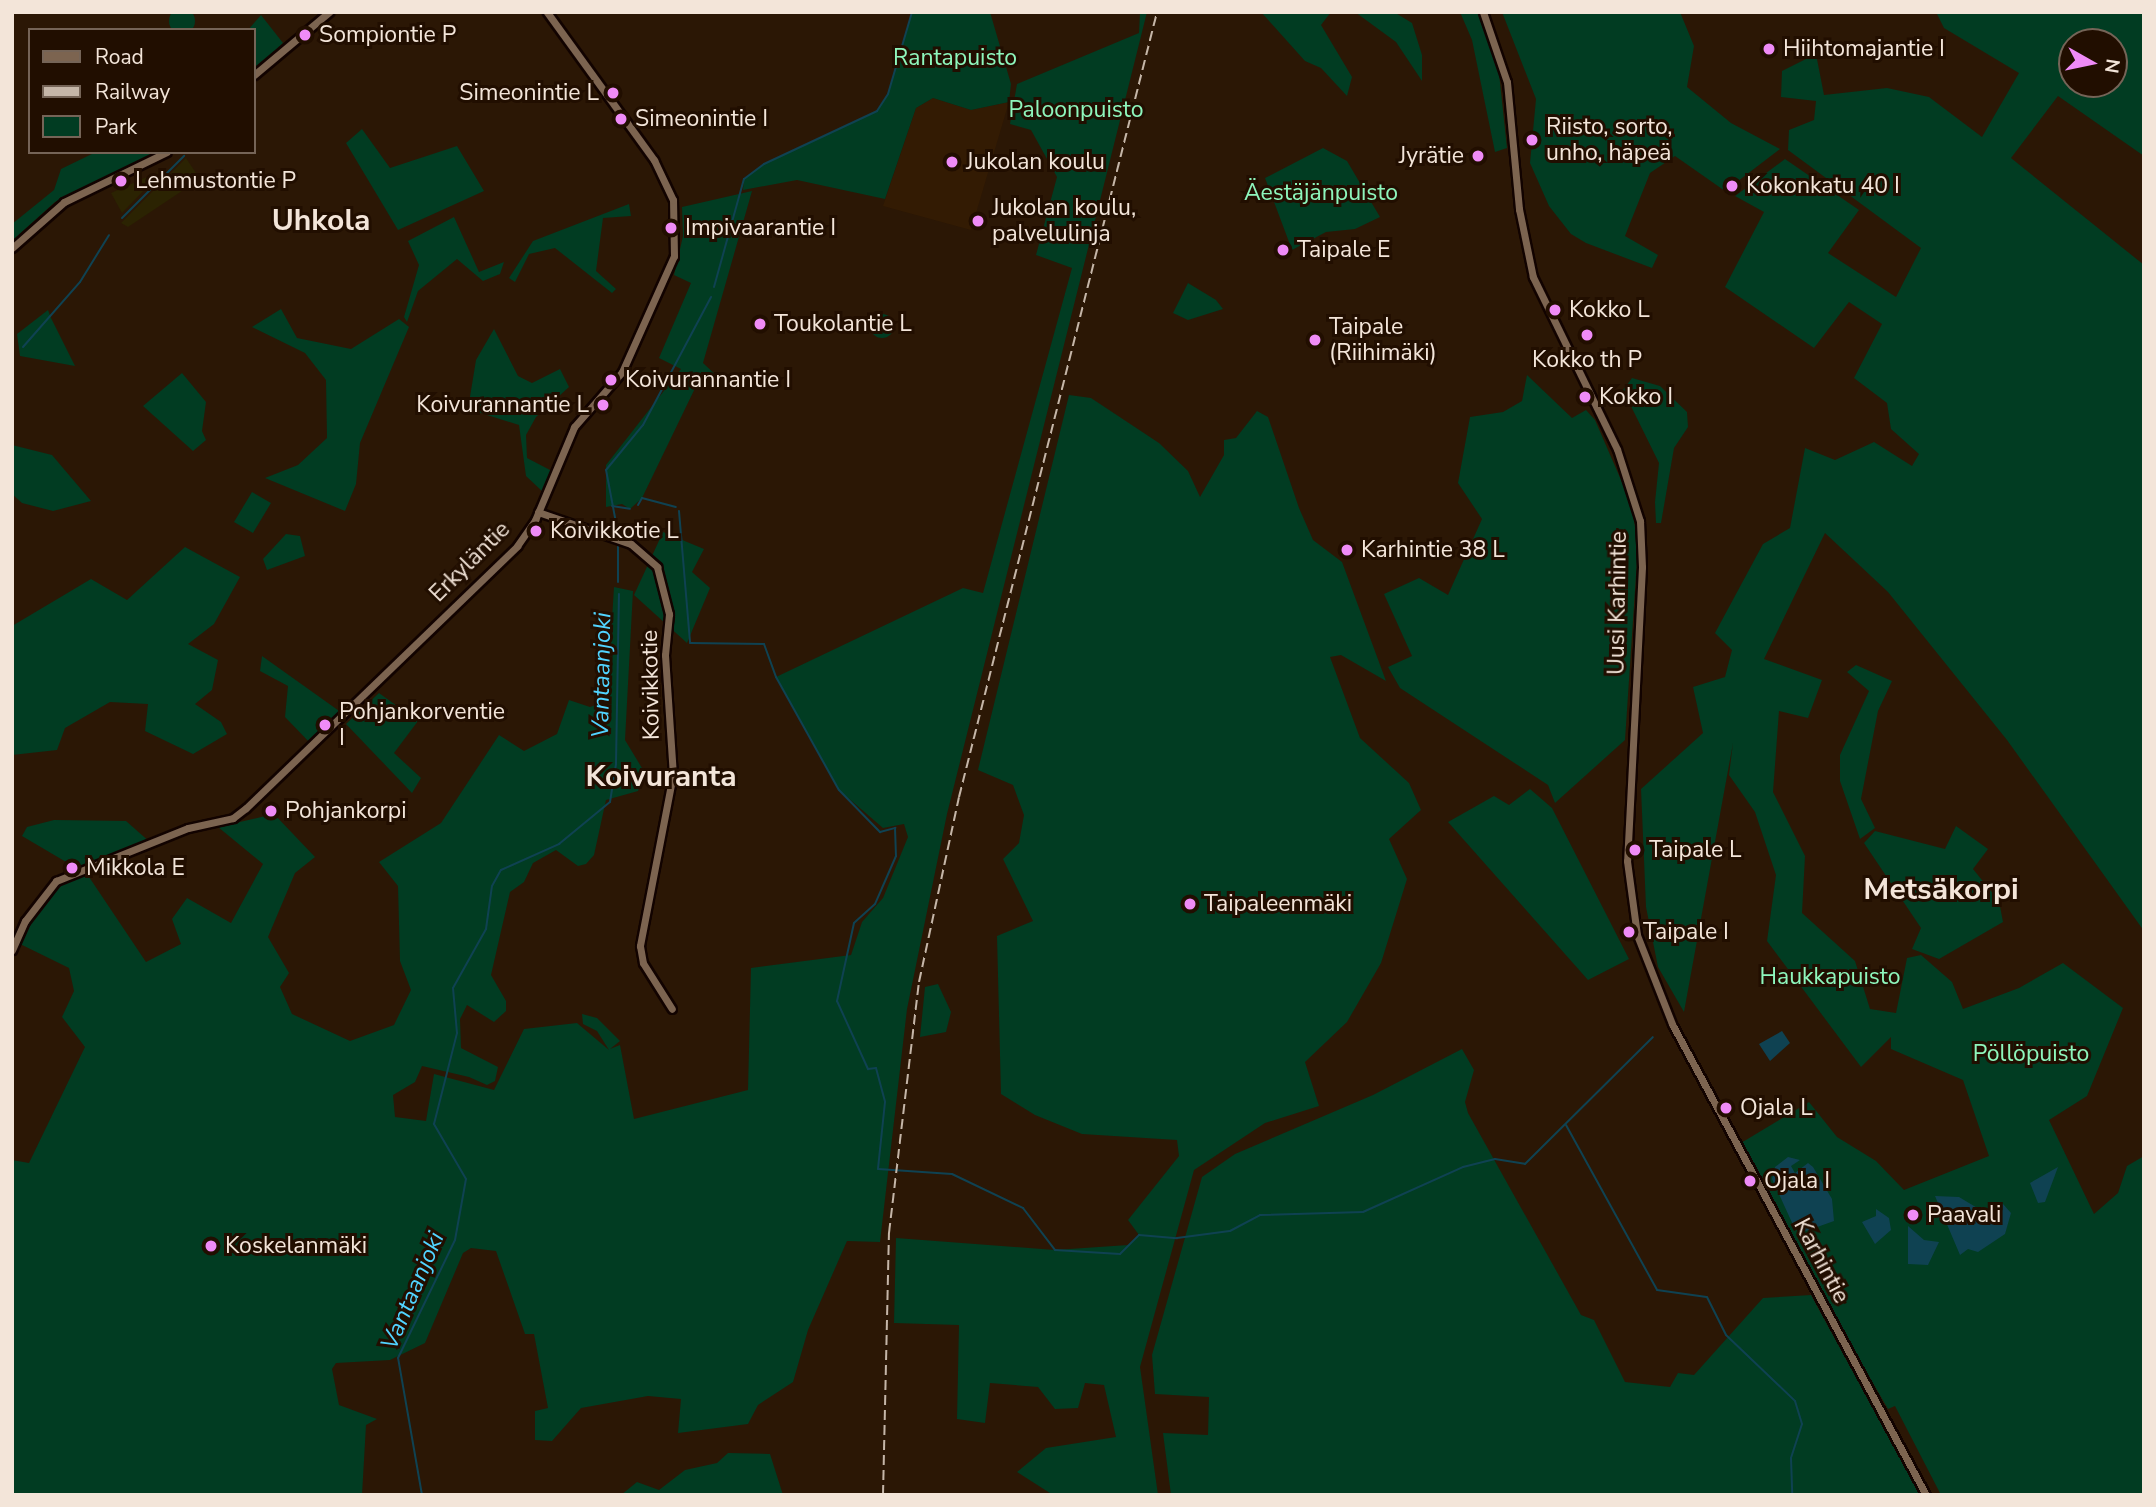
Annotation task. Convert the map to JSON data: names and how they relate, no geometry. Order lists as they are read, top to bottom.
{
  "streets": {
    "street": [
      "Erkyläntie",
      "Uusi Karhintie",
      "Koivikkotie",
      "Karhintie"
    ]
  },
  "crossings": [
    ["Erkyläntie", "Koivikkotie"],
    ["Uusi Karhintie", "Karhintie"]
  ],
  "districts": ["Uhkola", "Koivuranta", "Metsäkorpi"],
  "water": ["Vantaanjoki"],
  "parks": [
    "Rantapuisto",
    "Paloonpuisto",
    "Äestäjänpuisto",
    "Haukkapuisto",
    "Pöllöpuisto"
  ],
  "places": [
    "Sompiontie P",
    "Hiihtomajantie I",
    "Simeonintie L",
    "Simeonintie I",
    "Riisto, sorto, unho, häpeä",
    "Jyrätie",
    "Jukolan koulu",
    "Lehmustontie P",
    "Kokonkatu 40 I",
    "Jukolan koulu, palvelulinja",
    "Impivaarantie I",
    "Taipale E",
    "Kokko L",
    "Toukolantie L",
    "Kokko th P",
    "Taipale (Riihimäki)",
    "Koivurannantie I",
    "Kokko I",
    "Koivurannantie L",
    "Koivikkotie L",
    "Karhintie 38 L",
    "Pohjankorventie I",
    "Pohjankorpi",
    "Taipale L",
    "Mikkola E",
    "Taipaleenmäki",
    "Taipale I",
    "Ojala L",
    "Ojala I",
    "Paavali",
    "Koskelanmäki"
  ],
  "legend": ["Road", "Railway", "Park"],
  "north": "right"
}
